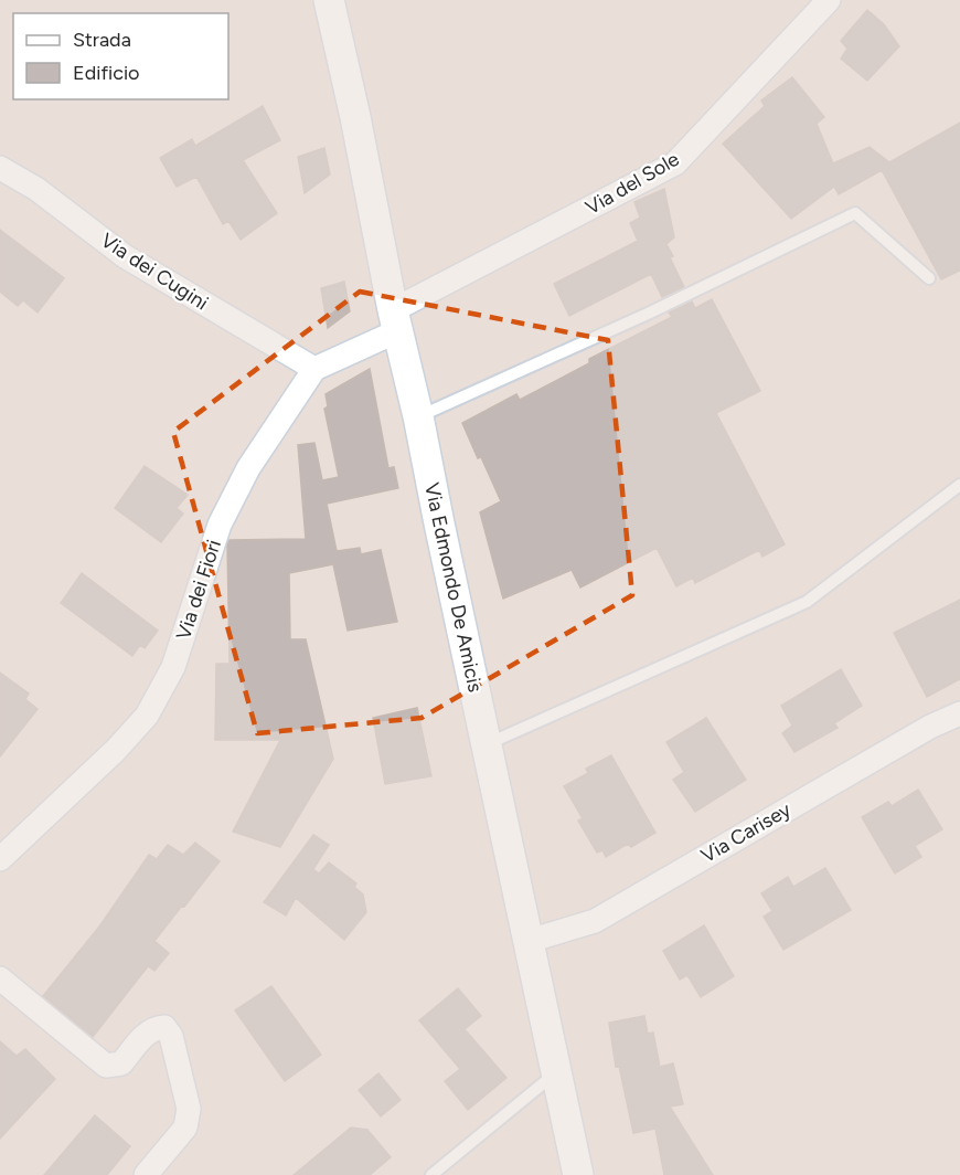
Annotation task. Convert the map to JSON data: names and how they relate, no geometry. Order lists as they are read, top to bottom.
{
  "streets": {
    "street": [
      "Via del Sole",
      "Via dei Cugini",
      "Via Edmondo De Amicis",
      "Via dei Fiori",
      "Via Carisey"
    ]
  },
  "crossings": [
    ["Via del Sole", "Via Edmondo De Amicis"],
    ["Via dei Cugini", "Via dei Fiori"],
    ["Via Edmondo De Amicis", "Via Carisey"]
  ],
  "legend": ["Strada", "Edificio"]
}
